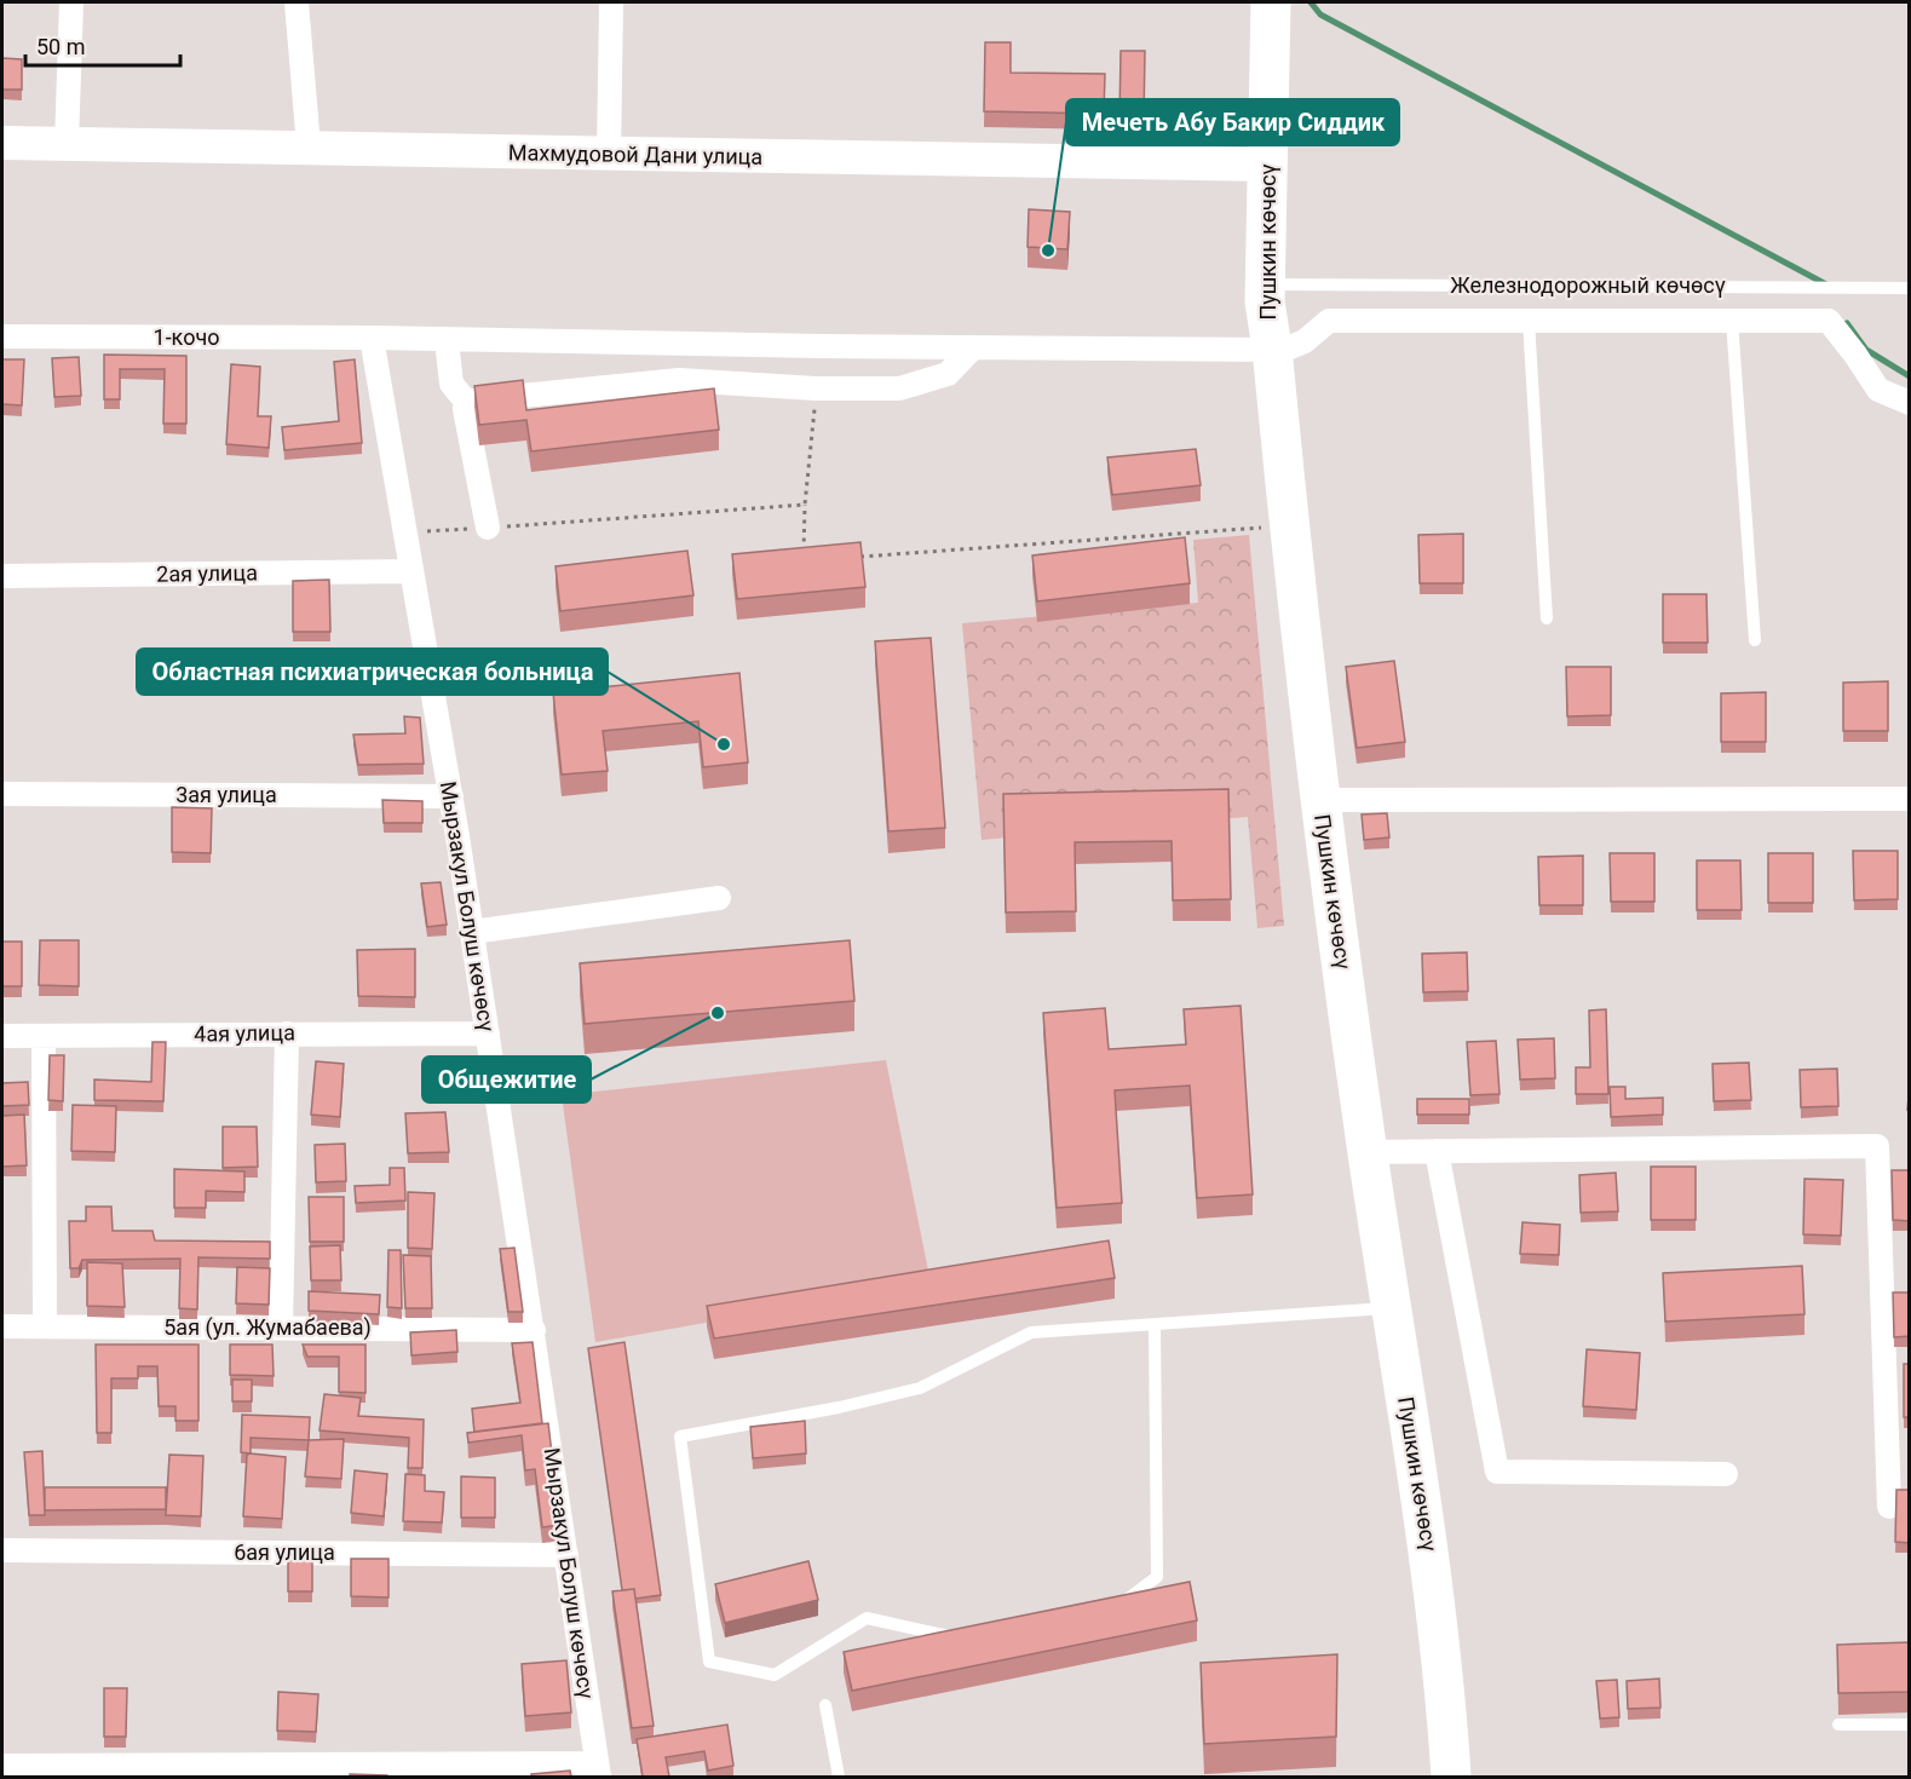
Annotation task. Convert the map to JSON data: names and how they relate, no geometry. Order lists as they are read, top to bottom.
{
  "streets": {
    "highway": ["Пушкин көчөсү"],
    "street": [
      "Махмудовой Дани улица",
      "1-кочо",
      "2ая улица",
      "3ая улица",
      "Мырзакул Болуш көчөсү",
      "4ая улица",
      "5ая (ул. Жумабаева)",
      "6ая улица"
    ],
    "lane": ["Железнодорожный көчөсү"]
  },
  "crossings": [
    ["Махмудовой Дани улица", "Пушкин көчөсү"],
    ["Пушкин көчөсү", "Железнодорожный көчөсү"],
    ["Пушкин көчөсү", "1-кочо"],
    ["1-кочо", "Мырзакул Болуш көчөсү"],
    ["2ая улица", "Мырзакул Болуш көчөсү"],
    ["3ая улица", "Мырзакул Болуш көчөсү"],
    ["Мырзакул Болуш көчөсү", "4ая улица"],
    ["Мырзакул Болуш көчөсү", "5ая (ул. Жумабаева)"],
    ["Мырзакул Болуш көчөсү", "6ая улица"]
  ],
  "places": ["Мечеть Абу Бакир Сиддик", "Областная психиатрическая больница", "Общежитие"],
  "scale_bar": "50 m"
}
